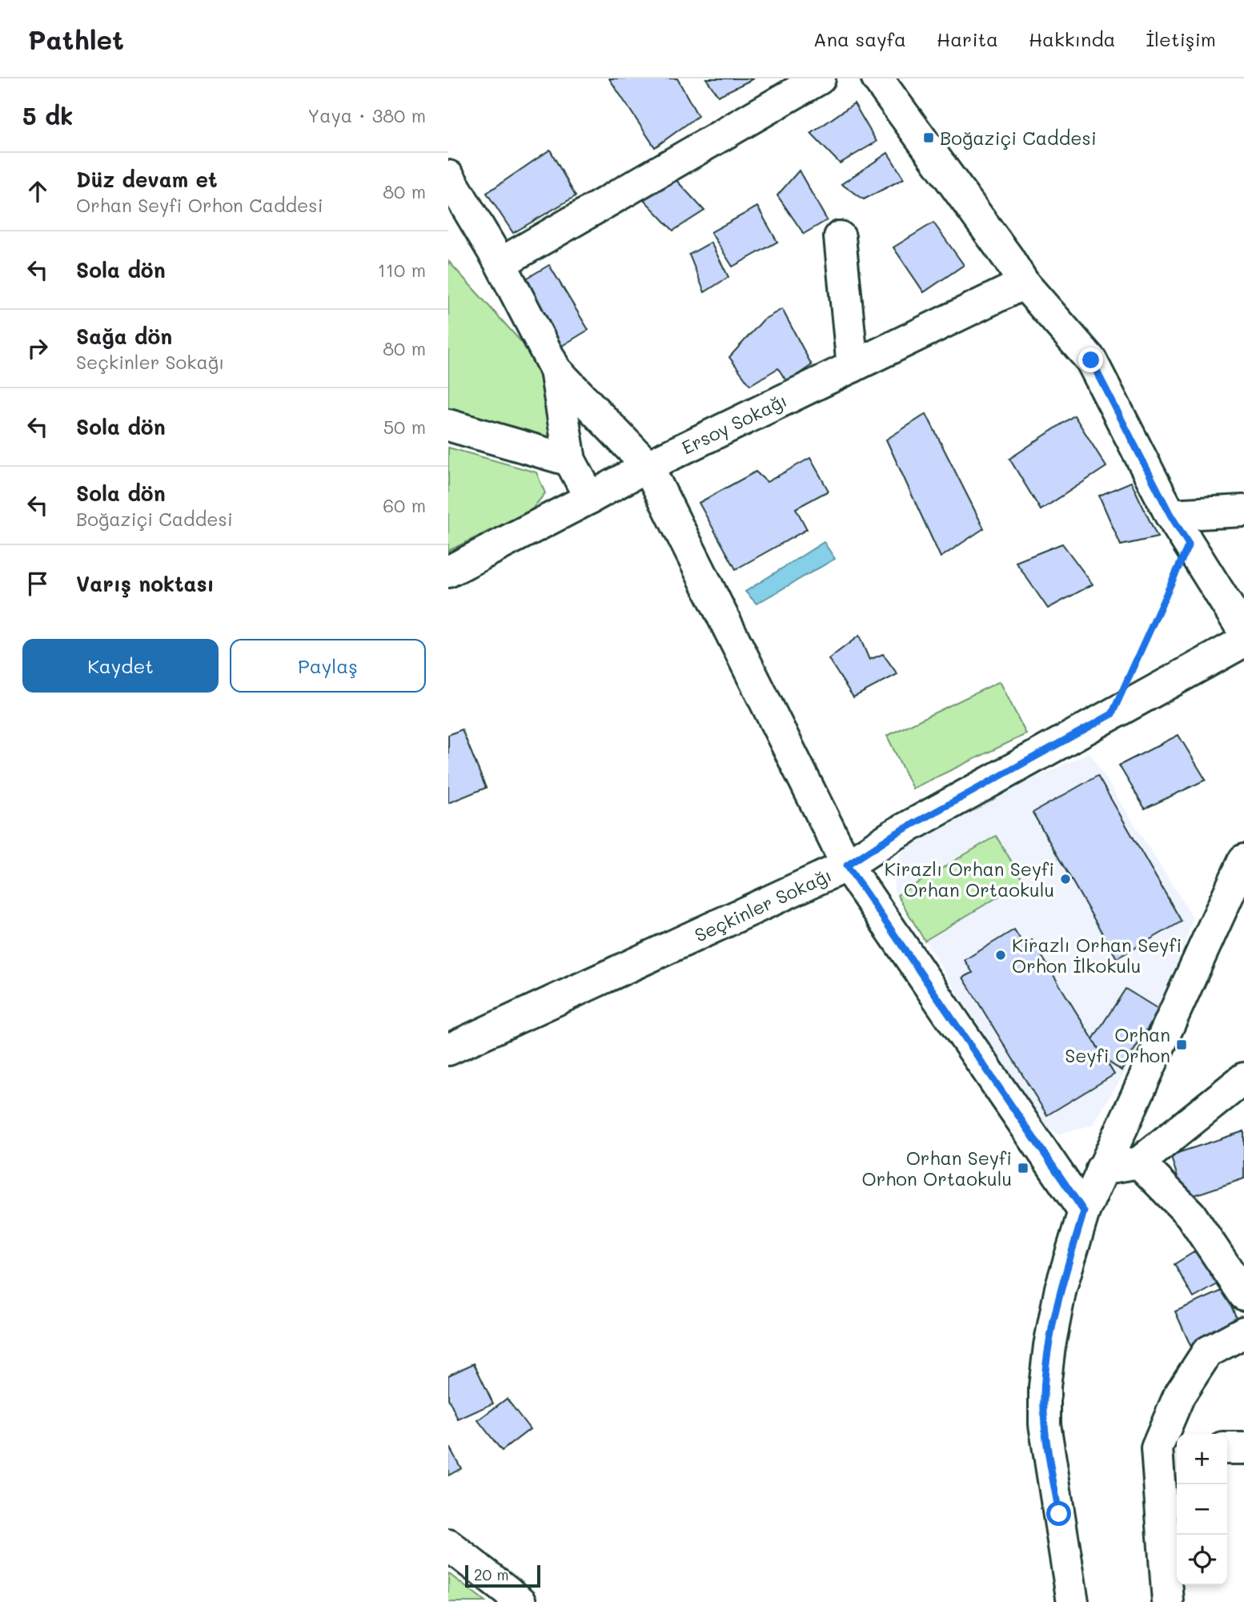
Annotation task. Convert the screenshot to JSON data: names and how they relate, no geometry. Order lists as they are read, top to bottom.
{
  "streets": {
    "street": ["Ersoy Sokağı", "Seçkinler Sokağı"]
  },
  "places": {
    "transit": ["Boğaziçi Caddesi", "Orhan Seyfi Orhon", "Orhan Seyfi Orhon Ortaokulu"],
    "other": ["Kirazlı Orhan Seyfi Orhan Ortaokulu", "Kirazlı Orhan Seyfi Orhon İlkokulu"]
  },
  "scale_bar": "20 m",
  "page": {
    "header": "Pathlet",
    "nav": [
      "Ana sayfa",
      "Harita",
      "Hakkında",
      "İletişim"
    ],
    "heading": ["5 dk", "Yaya · 380 m"],
    "list": [
      ["Düz devam et", "Orhan Seyfi Orhon Caddesi", "80 m"],
      ["Sola dön", "110 m"],
      ["Sağa dön", "Seçkinler Sokağı", "80 m"],
      ["Sola dön", "50 m"],
      ["Sola dön", "Boğaziçi Caddesi", "60 m"],
      "Varış noktası"
    ],
    "buttons": ["Kaydet", "Paylaş"],
    "map_buttons": ["+", "−"],
    "scale": "20 m"
  }
}
